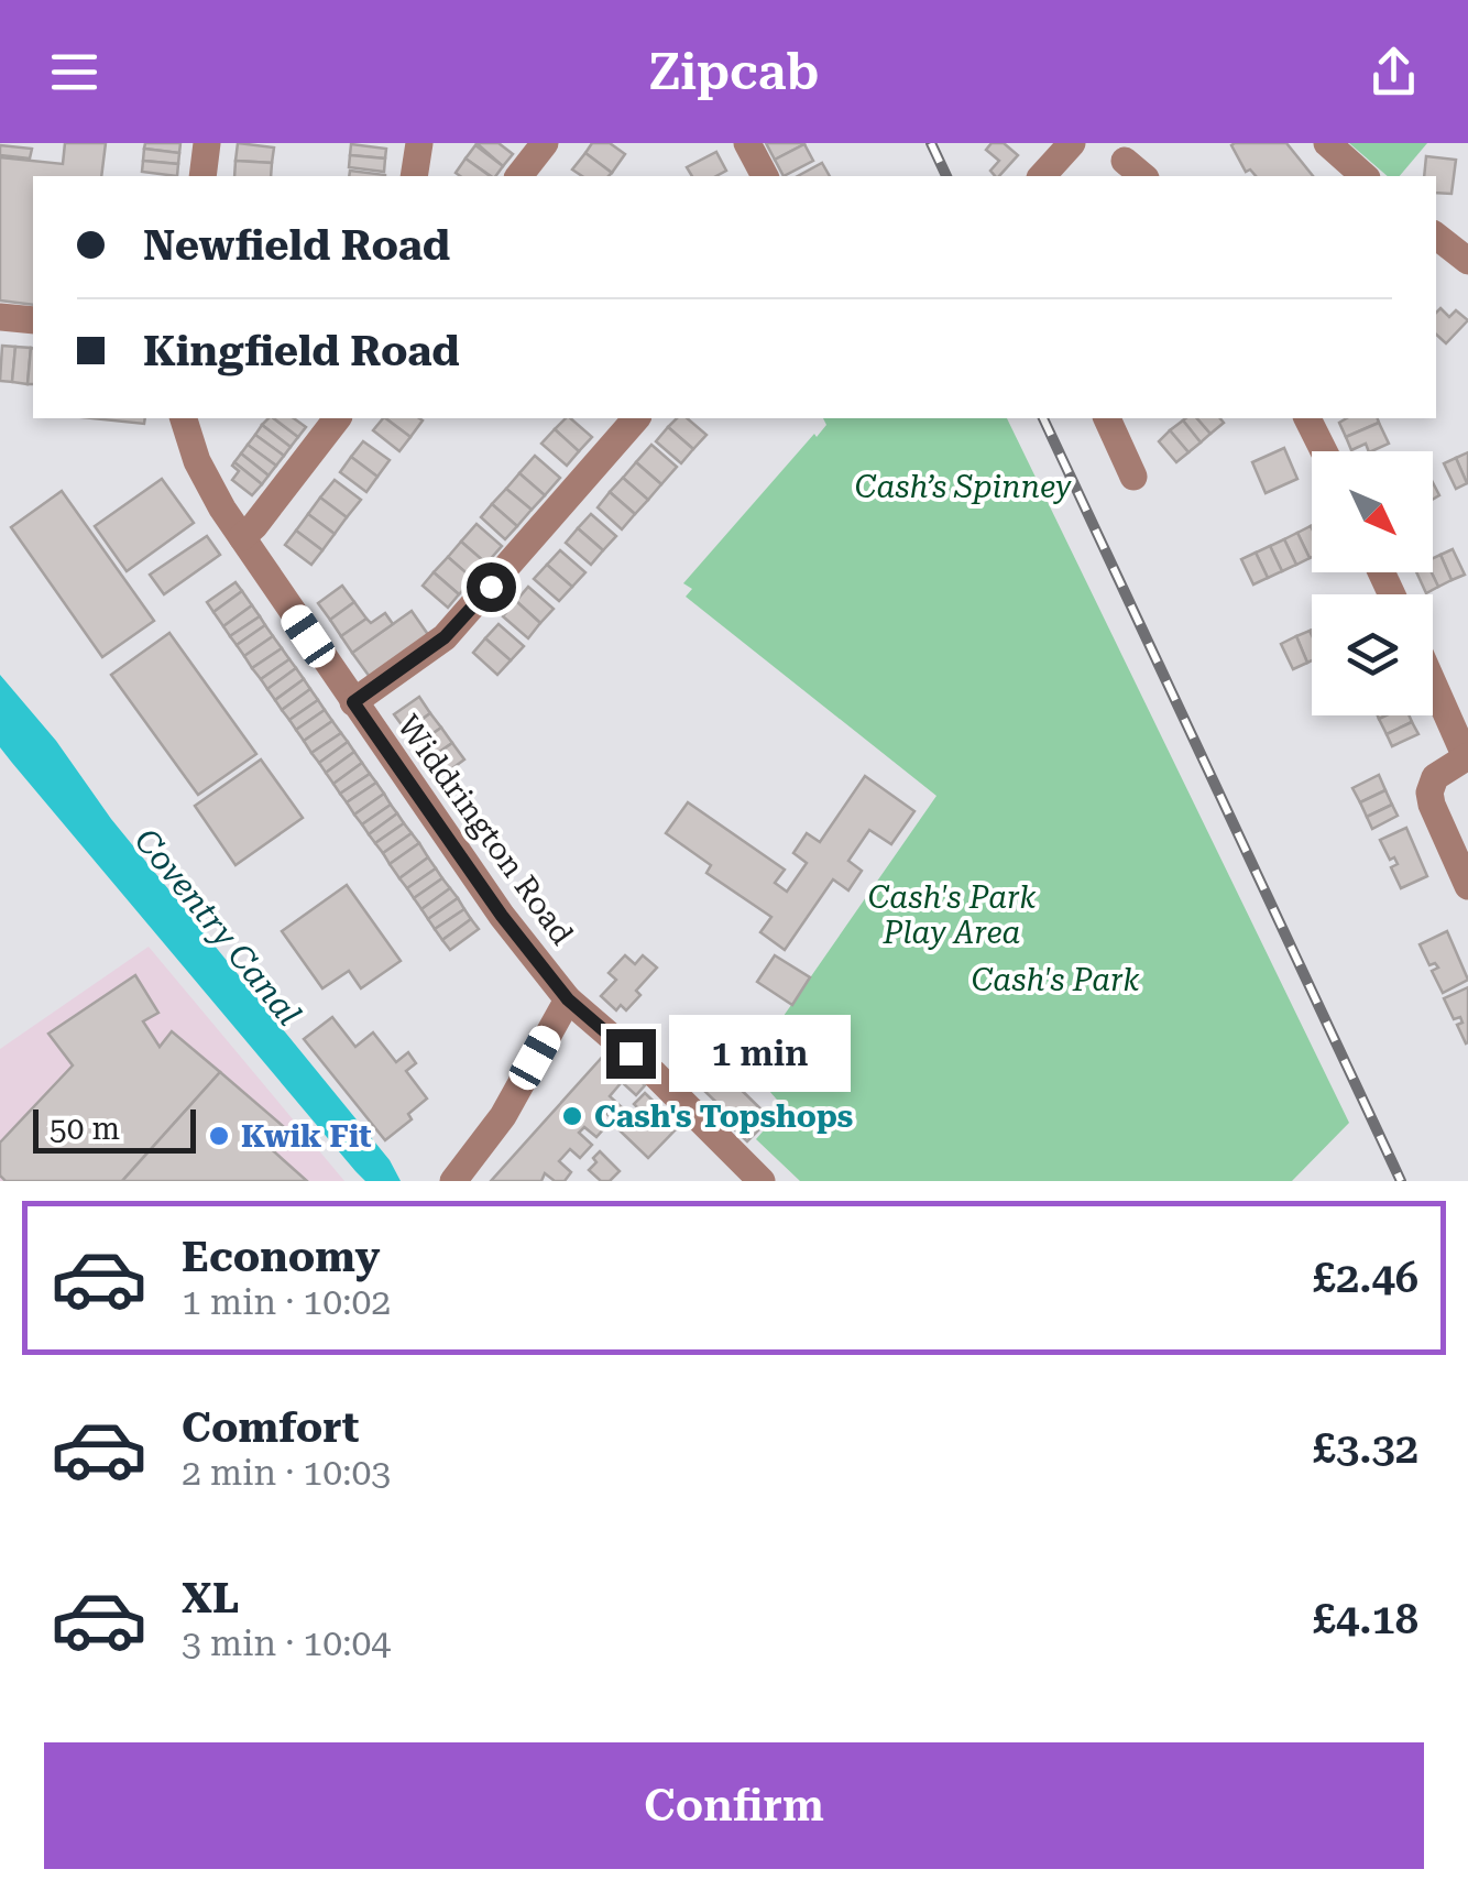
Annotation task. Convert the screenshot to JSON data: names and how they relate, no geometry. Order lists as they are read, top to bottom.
{
  "streets": {
    "street": ["Widdrington Road"]
  },
  "water": ["Coventry Canal"],
  "parks": ["Cash’s Spinney", "Cash's Park Play Area", "Cash's Park"],
  "places": ["Cash's Topshops", "Kwik Fit"],
  "scale_bar": "50 m",
  "north": "bottom right",
  "page": {
    "header": "Zipcab",
    "banner": ["Newfield Road", "Kingfield Road"],
    "bubble": "1 min",
    "scale": "50 m",
    "list": [
      {
        "name": "Economy",
        "note": "1 min · 10:02",
        "value": "£2.46"
      },
      {
        "name": "Comfort",
        "note": "2 min · 10:03",
        "value": "£3.32"
      },
      {
        "name": "XL",
        "note": "3 min · 10:04",
        "value": "£4.18"
      }
    ],
    "buttons": "Confirm"
  }
}
